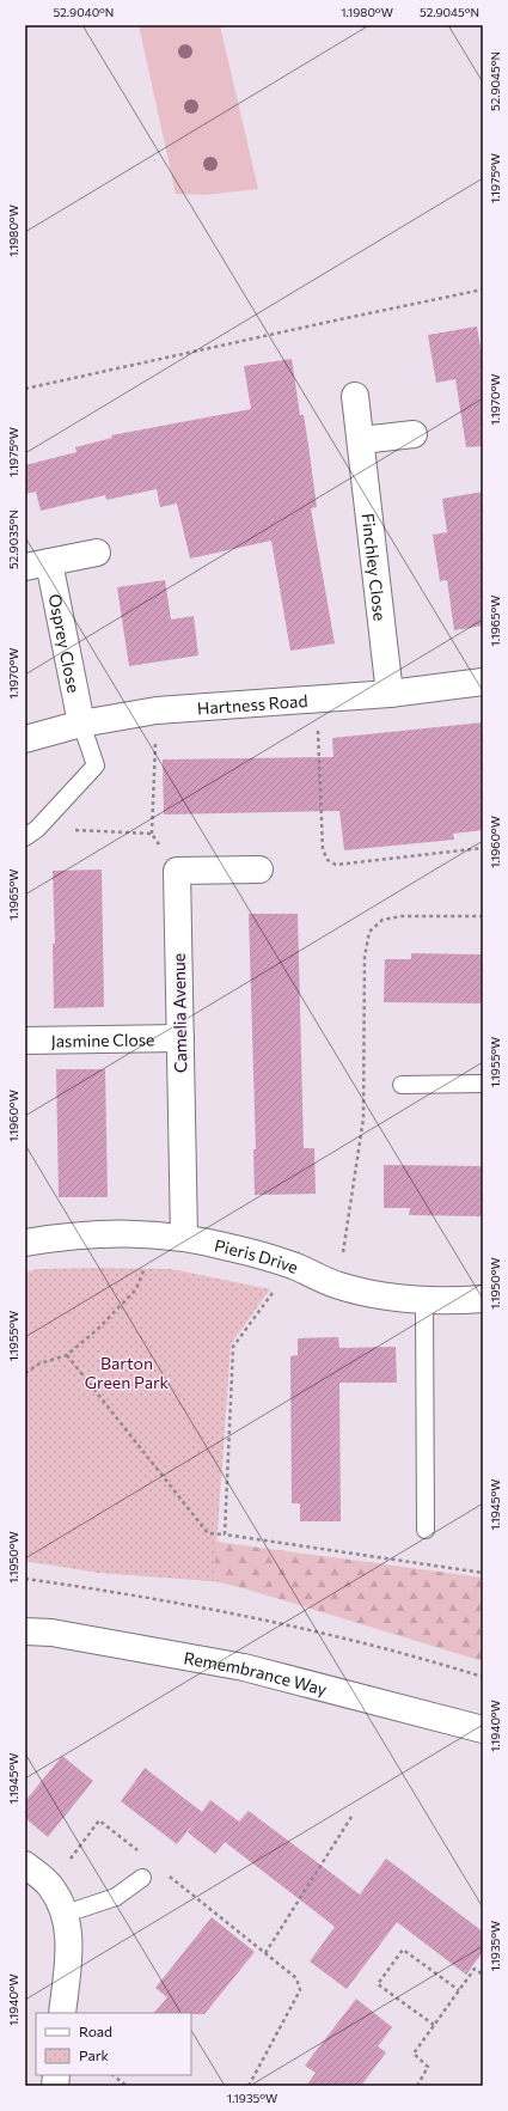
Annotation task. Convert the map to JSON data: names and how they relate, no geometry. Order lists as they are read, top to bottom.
{
  "streets": {
    "main road": [
      "Finchley Close",
      "Osprey Close",
      "Hartness Road",
      "Camelia Avenue",
      "Jasmine Close",
      "Pieris Drive",
      "Remembrance Way"
    ]
  },
  "crossings": [
    ["Finchley Close", "Hartness Road"],
    ["Osprey Close", "Hartness Road"],
    ["Camelia Avenue", "Jasmine Close"],
    ["Camelia Avenue", "Pieris Drive"]
  ],
  "parks": ["Barton Green Park"],
  "legend": ["Road", "Park"],
  "coordinates": [
    "52.9040°N",
    "1.1980°W",
    "52.9045°N",
    "1.1975°W",
    "1.1970°W",
    "52.9035°N",
    "1.1965°W",
    "1.1960°W",
    "1.1955°W",
    "1.1950°W",
    "1.1945°W",
    "1.1940°W",
    "1.1935°W"
  ]
}
